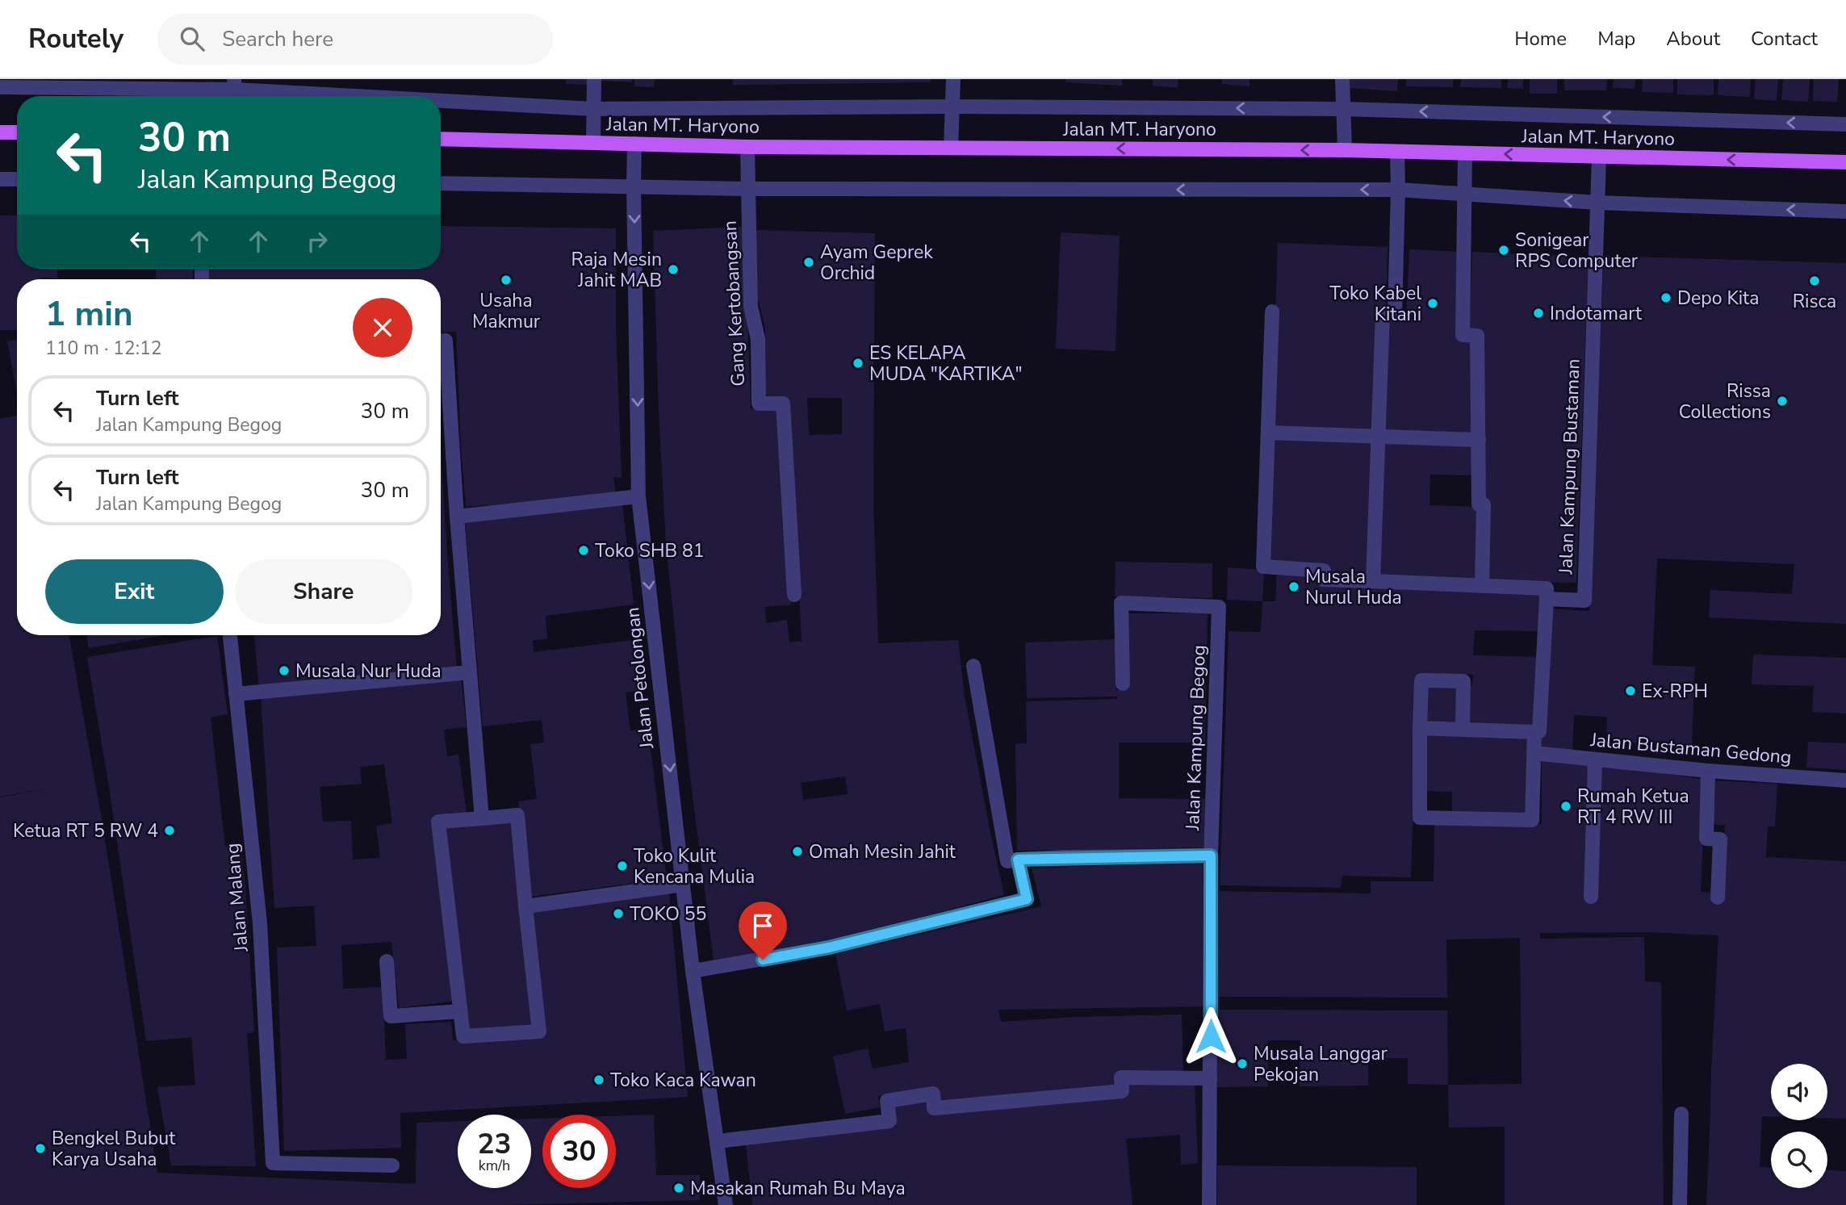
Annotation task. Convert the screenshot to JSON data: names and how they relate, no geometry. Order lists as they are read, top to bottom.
{
  "streets": {
    "main road": ["Jalan MT. Haryono"],
    "street": [
      "Gang Kertobangsan",
      "Jalan Kampung Bustaman",
      "Jalan Petolongan",
      "Jalan Kampung Begog",
      "Jalan Bustaman Gedong",
      "Jalan Malang"
    ]
  },
  "crossings": [
    ["Jalan MT. Haryono", "Jalan Kampung Bustaman"],
    ["Jalan MT. Haryono", "Jalan Petolongan"]
  ],
  "one_way": ["Jalan MT. Haryono", "Jalan Petolongan"],
  "places": [
    "Sonigear RPS Computer",
    "Ayam Geprek Orchid",
    "Raja Mesin Jahit MAB",
    "Usaha Makmur",
    "Risca",
    "Depo Kita",
    "Toko Kabel Kitani",
    "Indotamart",
    "ES KELAPA MUDA \"KARTIKA\"",
    "Rissa Collections",
    "Toko SHB 81",
    "Musala Nurul Huda",
    "Musala Nur Huda",
    "Ex-RPH",
    "Rumah Ketua RT 4 RW III",
    "Ketua RT 5 RW 4",
    "Omah Mesin Jahit",
    "Toko Kulit Kencana Mulia",
    "TOKO 55",
    "Musala Langgar Pekojan",
    "Toko Kaca Kawan",
    "Bengkel Bubut Karya Usaha",
    "Masakan Rumah Bu Maya"
  ],
  "page": {
    "header": "Routely",
    "search": "Search here",
    "nav": [
      "Home",
      "Map",
      "About",
      "Contact"
    ],
    "turn": ["30 m", "Jalan Kampung Begog"],
    "heading": ["1 min", "110 m · 12:12"],
    "list": [
      {
        "name": "Turn left",
        "note": "Jalan Kampung Begog",
        "value": "30 m"
      },
      {
        "name": "Turn left",
        "note": "Jalan Kampung Begog",
        "value": "30 m"
      }
    ],
    "buttons": ["Exit", "Share"],
    "speed": "23 km/h",
    "limit": "30"
  }
}
